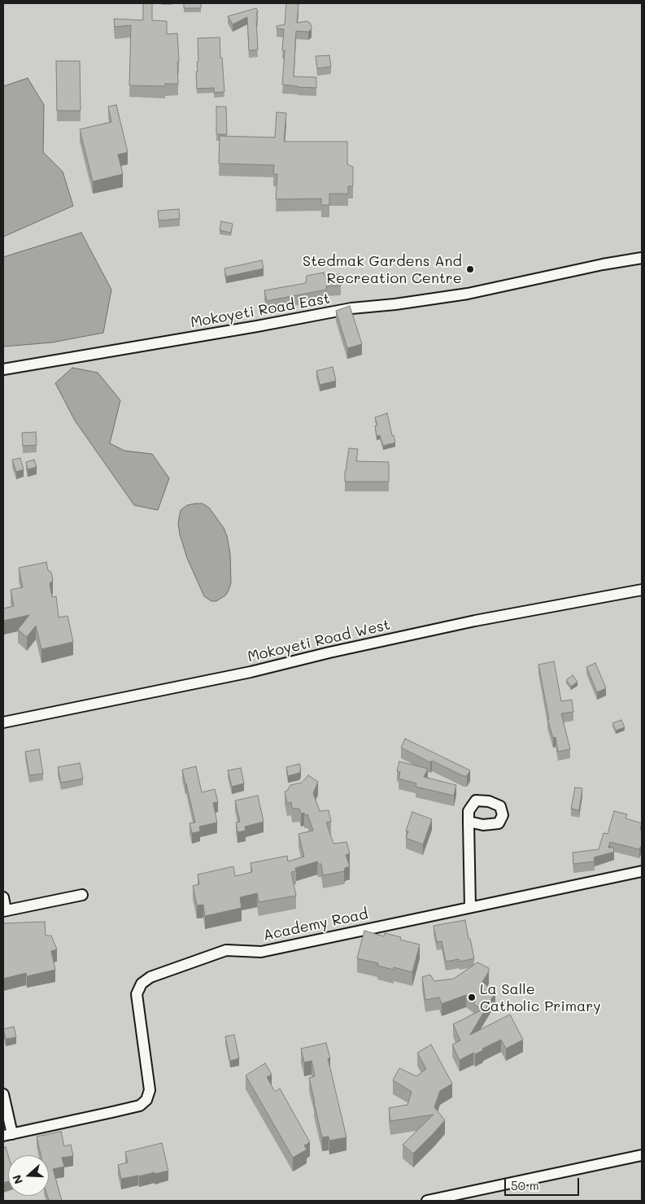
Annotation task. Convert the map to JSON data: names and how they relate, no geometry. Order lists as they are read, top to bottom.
{
  "streets": {
    "street": ["Mokoyeti Road East", "Mokoyeti Road West", "Academy Road"]
  },
  "places": ["Stedmak Gardens And Recreation Centre", "La Salle Catholic Primary"],
  "scale_bar": "50 m",
  "north": "left"
}
